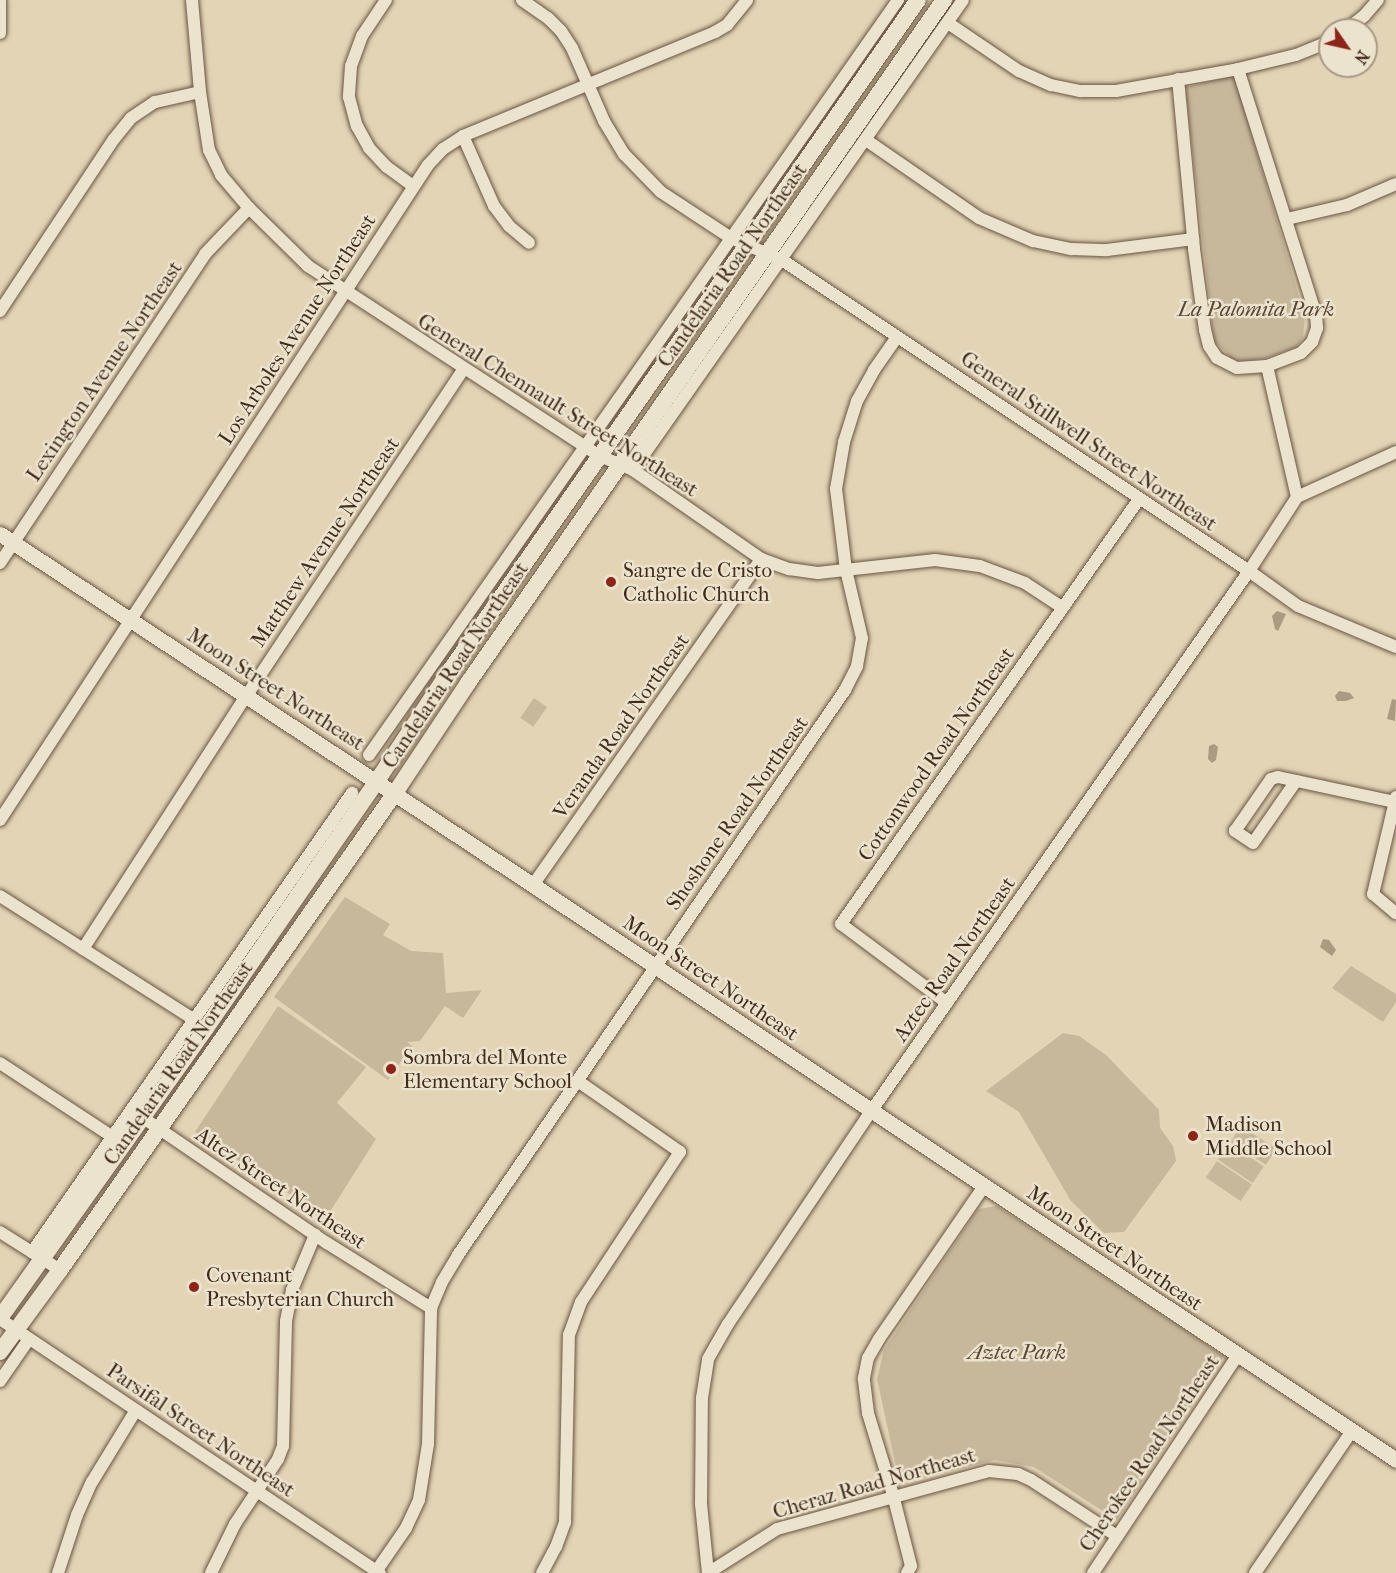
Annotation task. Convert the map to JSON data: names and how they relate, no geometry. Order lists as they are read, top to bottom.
{
  "streets": {
    "main road": ["Candelaria Road Northeast"],
    "street": [
      "Los Arboles Avenue Northeast",
      "Lexington Avenue Northeast",
      "General Chennault Street Northeast",
      "General Stillwell Street Northeast",
      "Matthew Avenue Northeast",
      "Moon Street Northeast",
      "Veranda Road Northeast",
      "Cottonwood Road Northeast",
      "Shoshone Road Northeast",
      "Aztec Road Northeast",
      "Altez Street Northeast",
      "Parsifal Street Northeast",
      "Cherokee Road Northeast",
      "Cheraz Road Northeast"
    ]
  },
  "crossings": [
    ["Candelaria Road Northeast", "General Chennault Street Northeast"],
    ["Candelaria Road Northeast", "General Stillwell Street Northeast"],
    ["Candelaria Road Northeast", "Moon Street Northeast"],
    ["Candelaria Road Northeast", "Altez Street Northeast"],
    ["Candelaria Road Northeast", "Parsifal Street Northeast"],
    ["Los Arboles Avenue Northeast", "General Chennault Street Northeast"],
    ["Los Arboles Avenue Northeast", "General Stillwell Street Northeast"],
    ["Los Arboles Avenue Northeast", "Moon Street Northeast"],
    ["Lexington Avenue Northeast", "General Chennault Street Northeast"],
    ["Lexington Avenue Northeast", "Moon Street Northeast"],
    ["General Chennault Street Northeast", "Matthew Avenue Northeast"],
    ["General Chennault Street Northeast", "Veranda Road Northeast"],
    ["General Chennault Street Northeast", "Cottonwood Road Northeast"],
    ["General Chennault Street Northeast", "Shoshone Road Northeast"],
    ["General Stillwell Street Northeast", "Cottonwood Road Northeast"],
    ["General Stillwell Street Northeast", "Shoshone Road Northeast"],
    ["General Stillwell Street Northeast", "Aztec Road Northeast"],
    ["Matthew Avenue Northeast", "Moon Street Northeast"],
    ["Moon Street Northeast", "Veranda Road Northeast"],
    ["Moon Street Northeast", "Shoshone Road Northeast"],
    ["Moon Street Northeast", "Aztec Road Northeast"],
    ["Moon Street Northeast", "Cherokee Road Northeast"],
    ["Cottonwood Road Northeast", "Aztec Road Northeast"],
    ["Shoshone Road Northeast", "Altez Street Northeast"],
    ["Shoshone Road Northeast", "Parsifal Street Northeast"],
    ["Aztec Road Northeast", "Cheraz Road Northeast"],
    ["Cherokee Road Northeast", "Cheraz Road Northeast"]
  ],
  "parks": ["La Palomita Park", "Aztec Park"],
  "places": [
    "Sangre de Cristo Catholic Church",
    "Sombra del Monte Elementary School",
    "Madison Middle School",
    "Covenant Presbyterian Church"
  ],
  "north": "bottom right"
}
